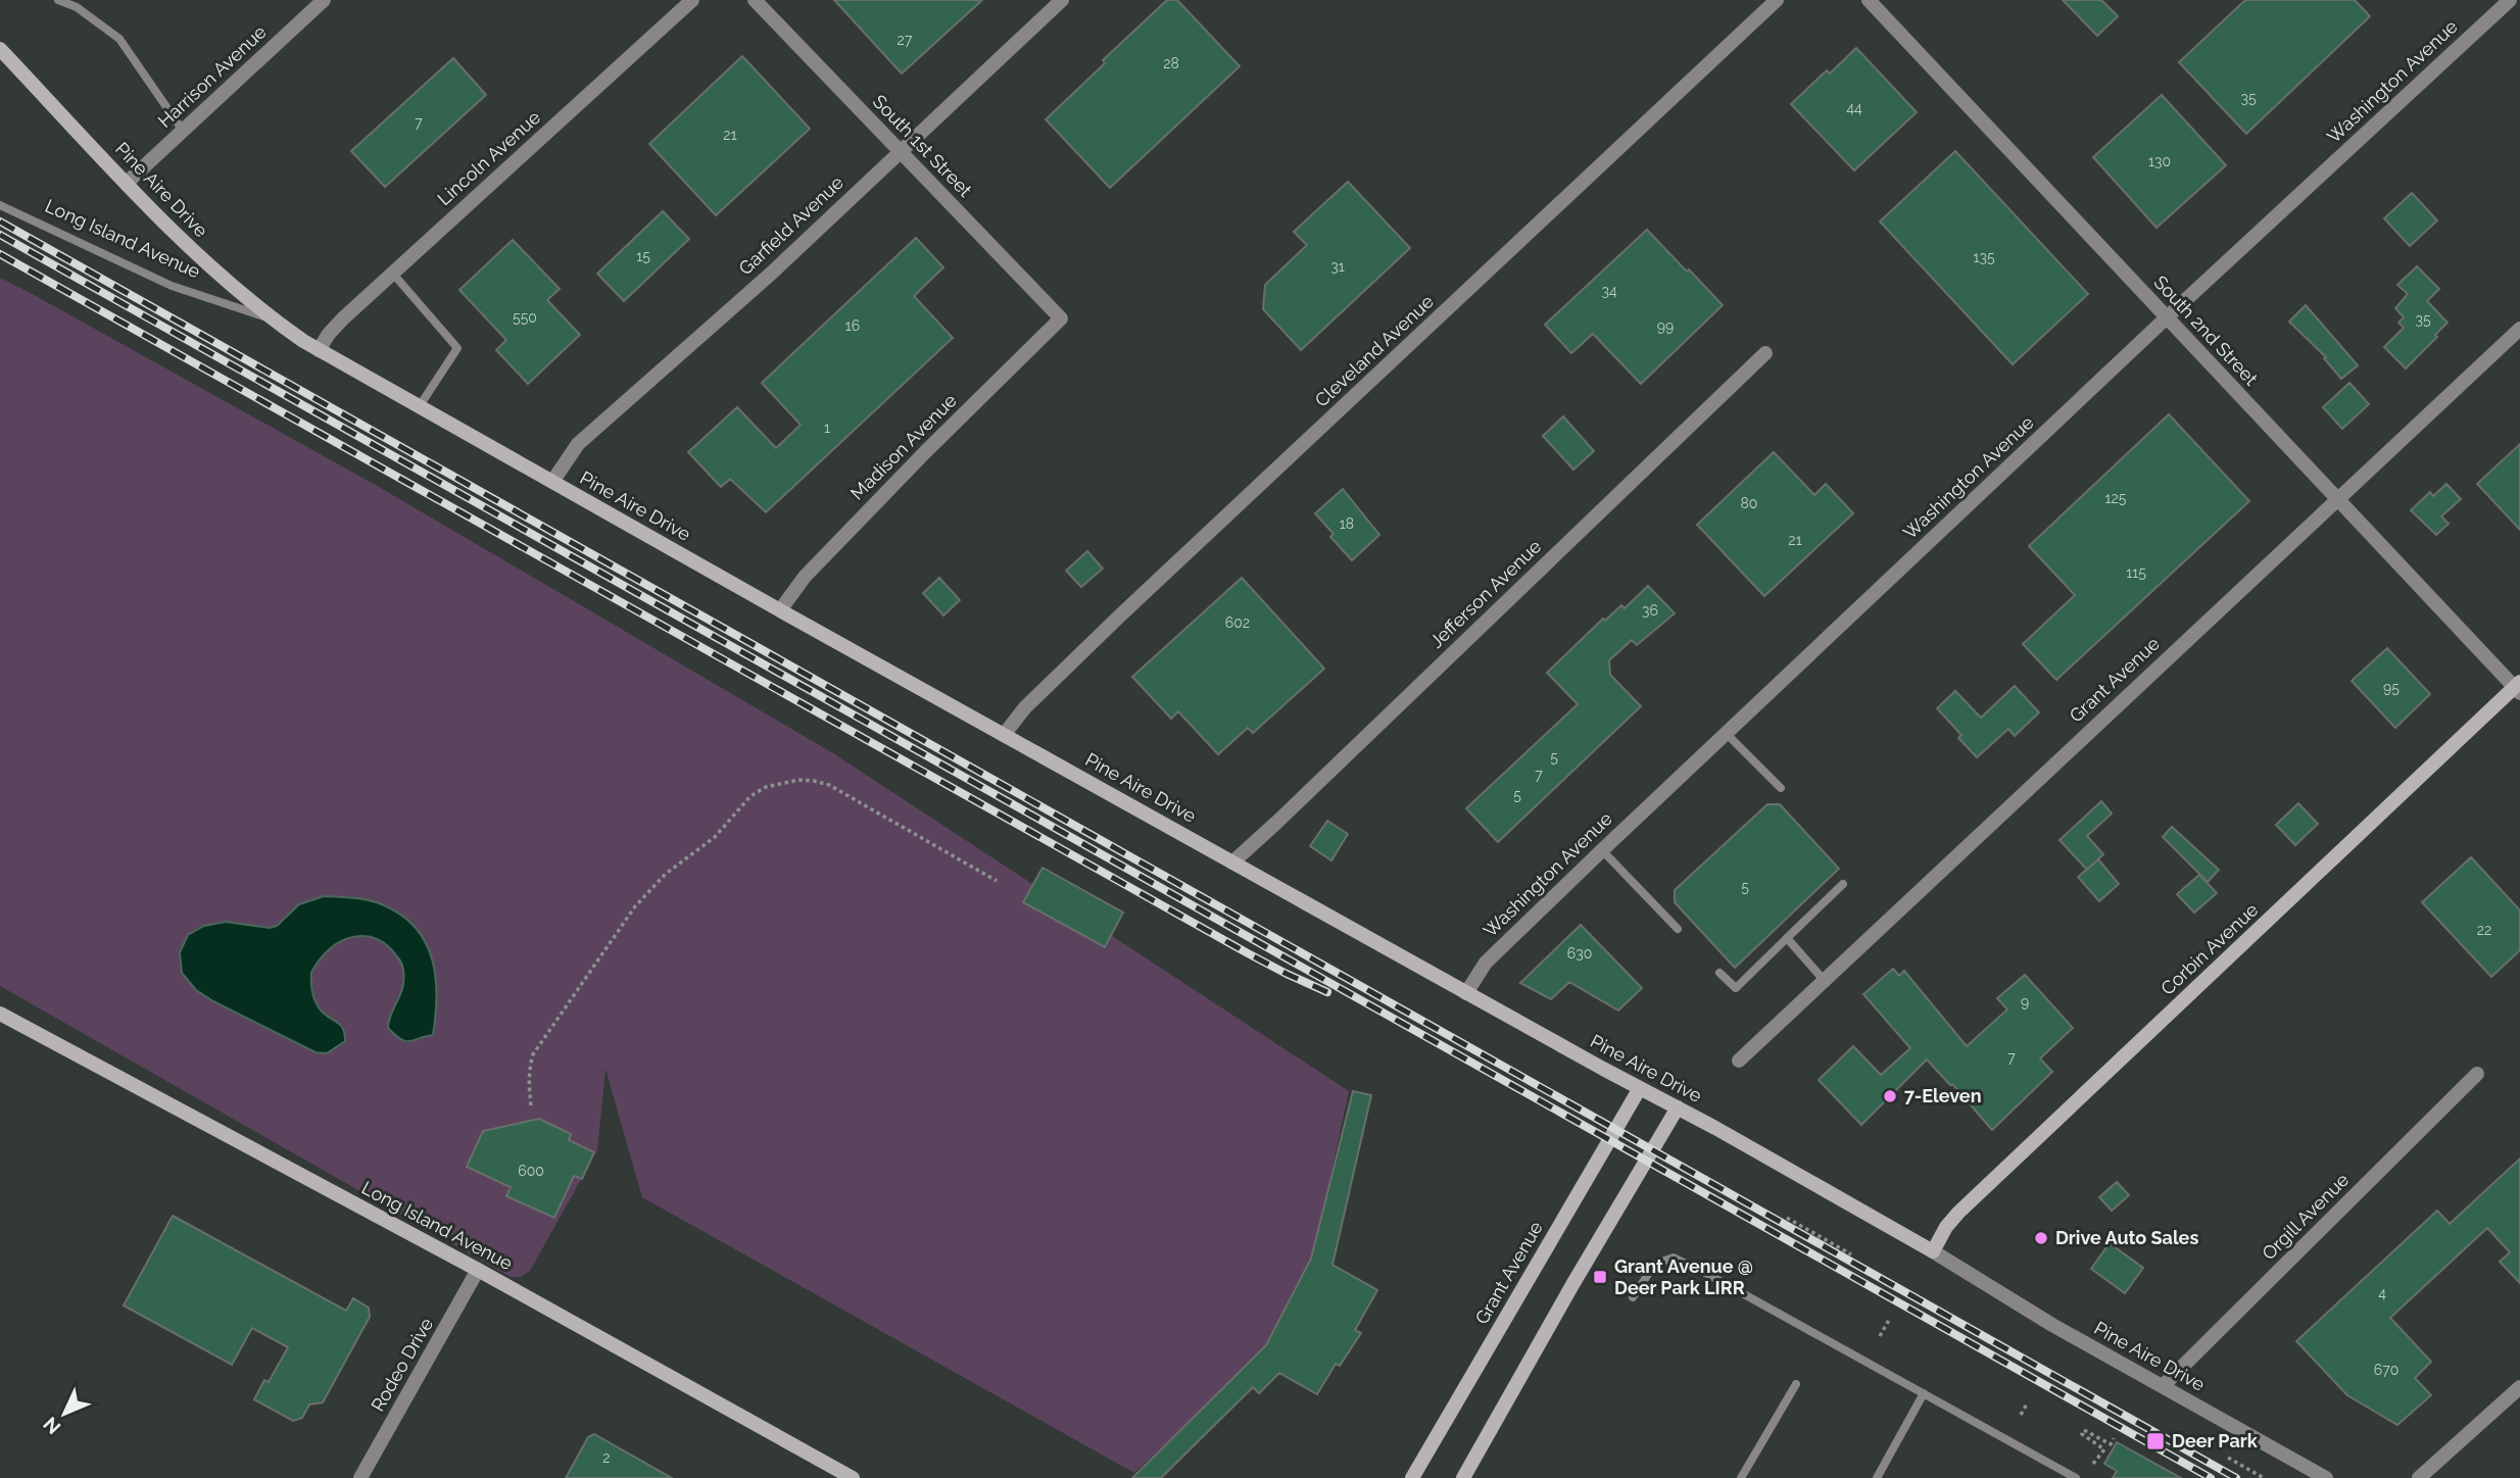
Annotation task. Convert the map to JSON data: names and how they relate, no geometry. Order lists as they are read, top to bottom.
{
  "streets": {
    "street": [
      "Harrison Avenue",
      "Washington Avenue",
      "South 1st Street",
      "Lincoln Avenue",
      "Pine Aire Drive",
      "Garfield Avenue",
      "Long Island Avenue",
      "South 2nd Street",
      "Cleveland Avenue",
      "Madison Avenue",
      "Jefferson Avenue",
      "Grant Avenue",
      "Corbin Avenue",
      "Orgill Avenue",
      "Rodeo Drive"
    ]
  },
  "crossings": [
    ["Harrison Avenue", "Pine Aire Drive"],
    ["Washington Avenue", "Pine Aire Drive"],
    ["Washington Avenue", "South 2nd Street"],
    ["South 1st Street", "Garfield Avenue"],
    ["South 1st Street", "Madison Avenue"],
    ["Lincoln Avenue", "Pine Aire Drive"],
    ["Pine Aire Drive", "Garfield Avenue"],
    ["Pine Aire Drive", "Long Island Avenue"],
    ["Pine Aire Drive", "Cleveland Avenue"],
    ["Pine Aire Drive", "Madison Avenue"],
    ["Pine Aire Drive", "Jefferson Avenue"],
    ["Pine Aire Drive", "Grant Avenue"],
    ["Pine Aire Drive", "Corbin Avenue"],
    ["Pine Aire Drive", "Orgill Avenue"],
    ["Long Island Avenue", "Rodeo Drive"],
    ["South 2nd Street", "Grant Avenue"],
    ["South 2nd Street", "Corbin Avenue"]
  ],
  "places": {
    "other": ["7-Eleven", "Drive Auto Sales"],
    "transit": ["Grant Avenue @ Deer Park LIRR", "Deer Park"]
  },
  "house_numbers": [
    "27",
    "28",
    "35",
    "44",
    "7",
    "21",
    "130",
    "15",
    "135",
    "31",
    "34",
    "550",
    "35",
    "16",
    "99",
    "1",
    "125",
    "80",
    "18",
    "21",
    "115",
    "36",
    "602",
    "95",
    "5",
    "7",
    "5",
    "5",
    "22",
    "630",
    "9",
    "7",
    "600",
    "4",
    "670",
    "2"
  ],
  "north": "bottom left"
}
